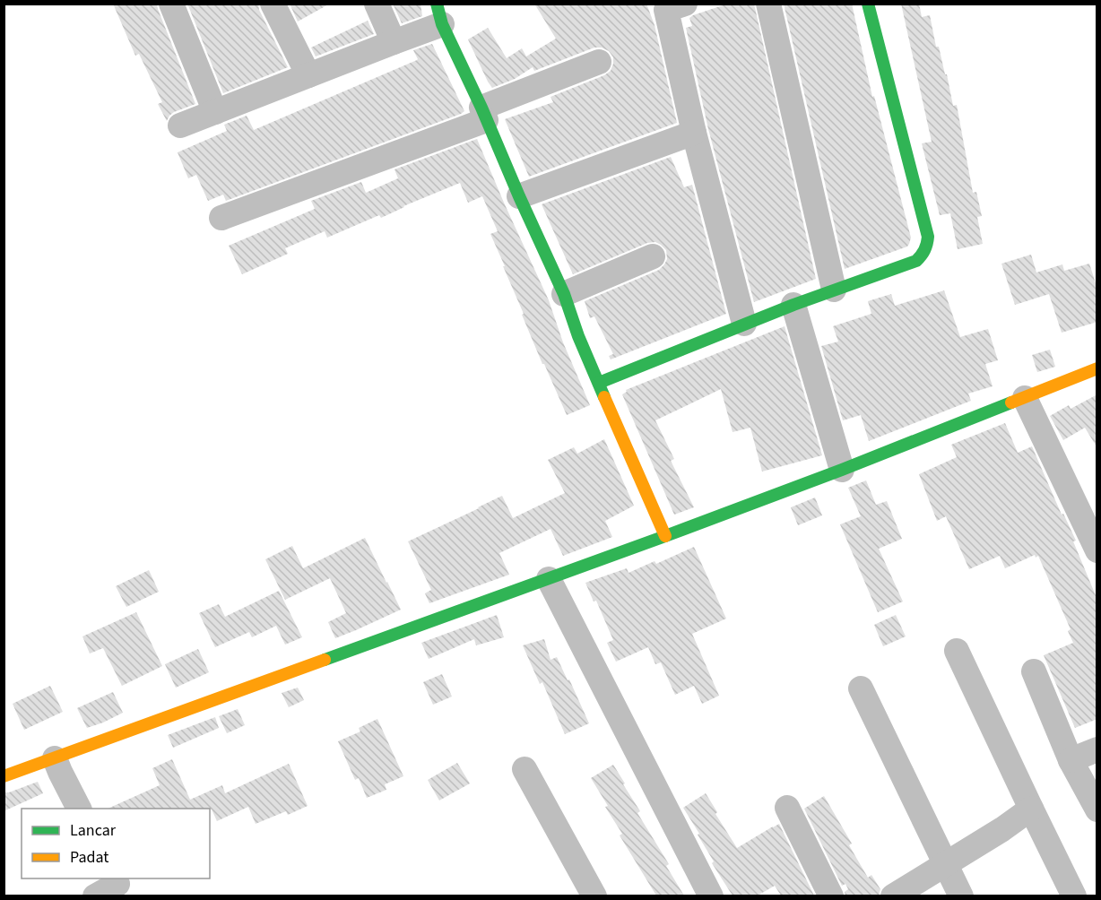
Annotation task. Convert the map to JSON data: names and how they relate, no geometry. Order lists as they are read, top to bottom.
{
  "legend": ["Lancar", "Padat"]
}
